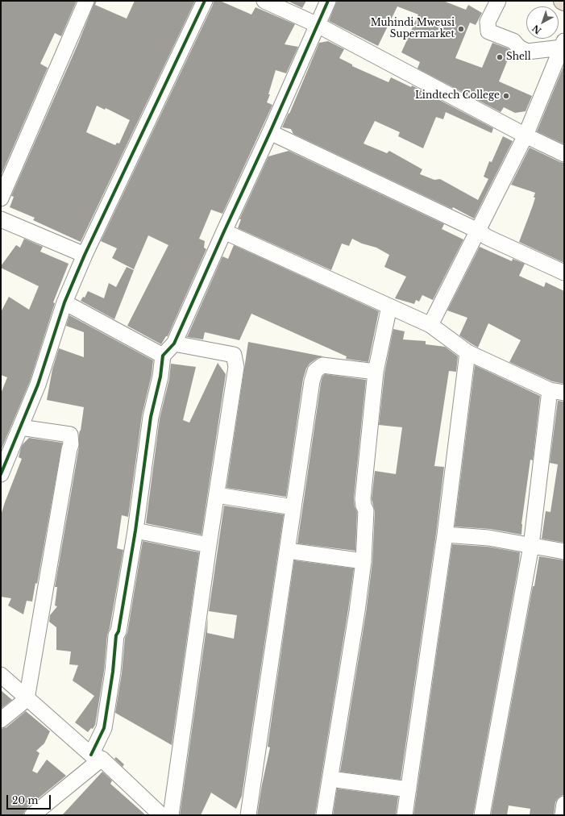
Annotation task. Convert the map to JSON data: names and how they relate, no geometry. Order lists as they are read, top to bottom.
{
  "places": ["Muhindi Mweusi Supermarket", "Shell", "Lindtech College"],
  "scale_bar": "20 m",
  "north": "bottom left"
}
